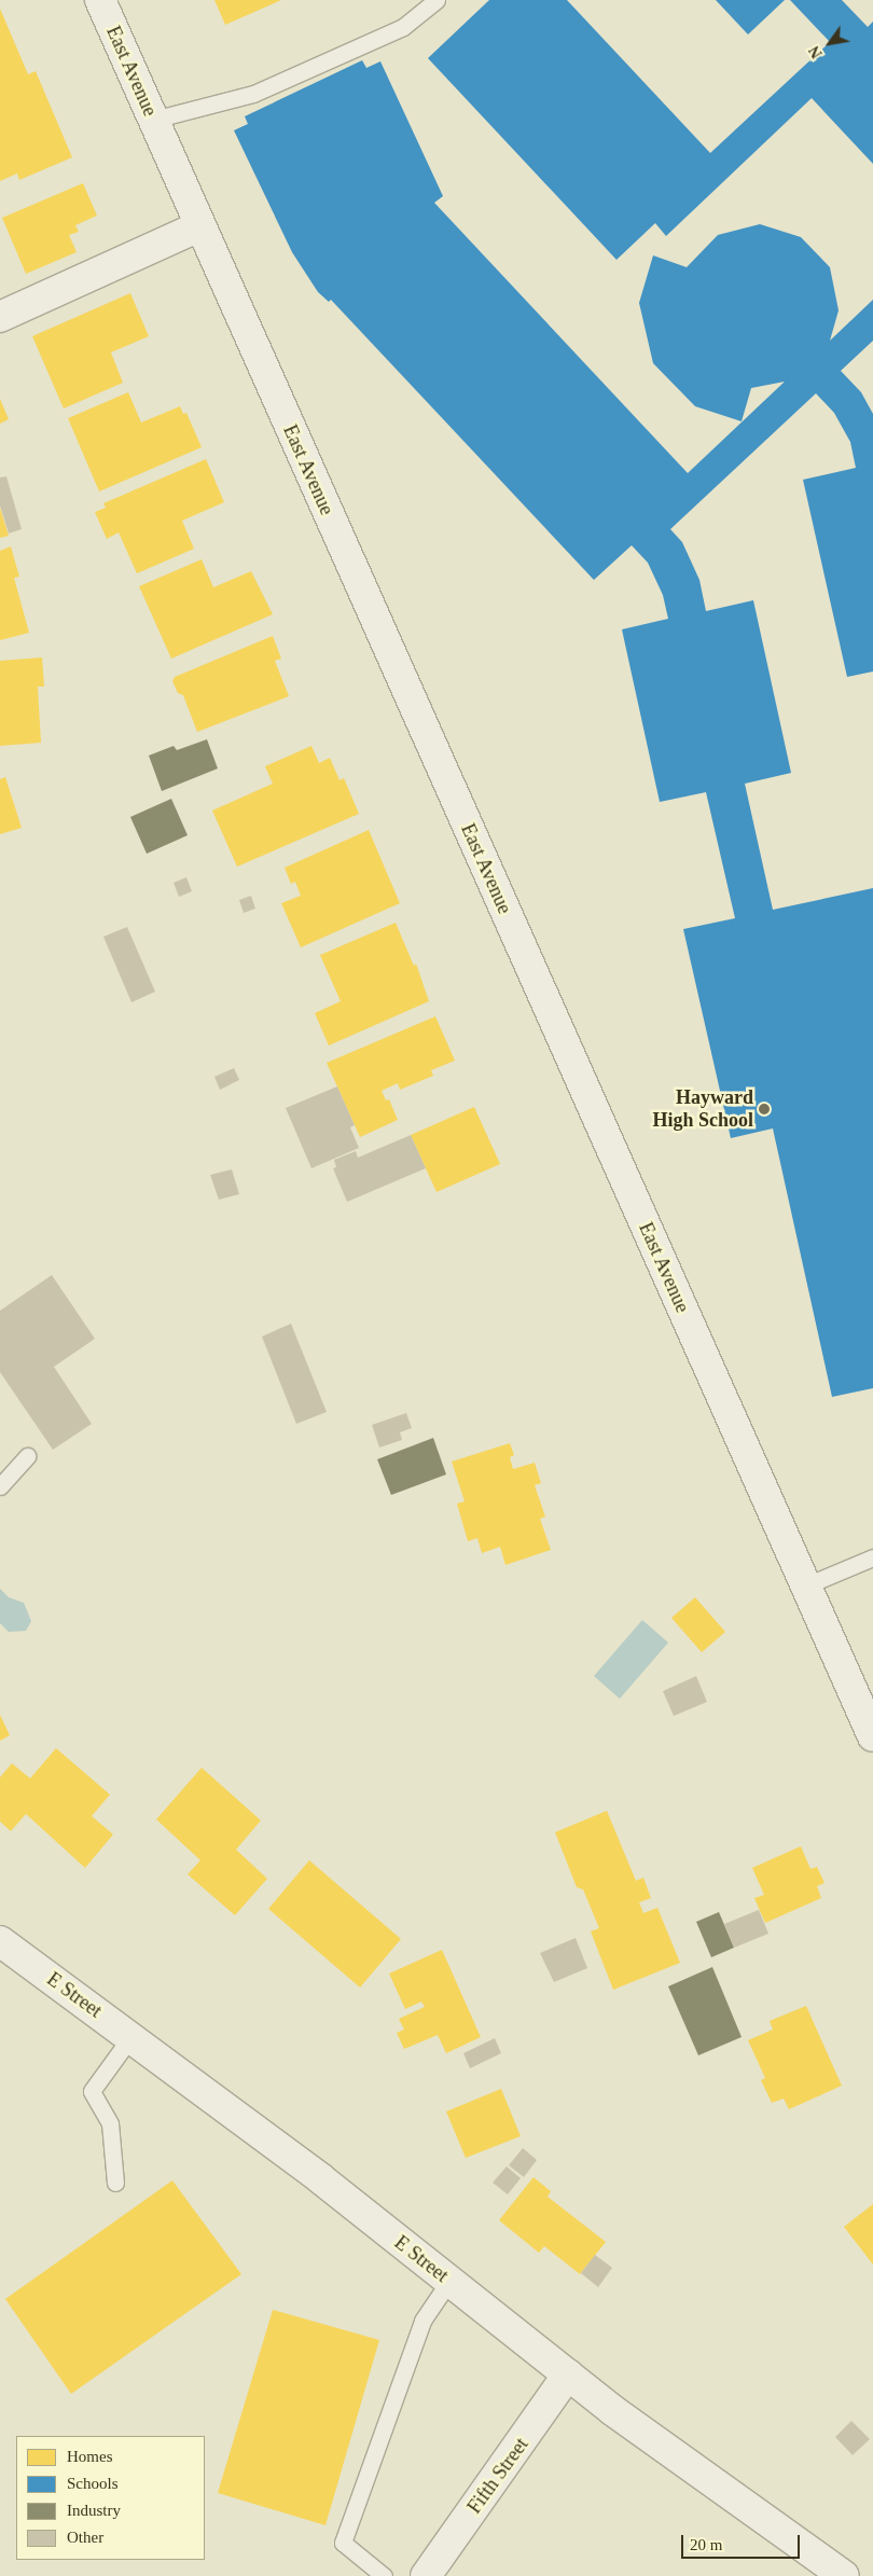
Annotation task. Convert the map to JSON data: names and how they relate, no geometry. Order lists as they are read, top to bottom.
{
  "streets": {
    "street": ["East Avenue", "E Street", "Fifth Street"]
  },
  "crossings": [
    ["E Street", "Fifth Street"]
  ],
  "places": ["Hayward High School"],
  "legend": [
    "Homes",
    "Schools",
    "Industry",
    "Other"
  ],
  "scale_bar": "20 m",
  "north": "bottom left"
}
